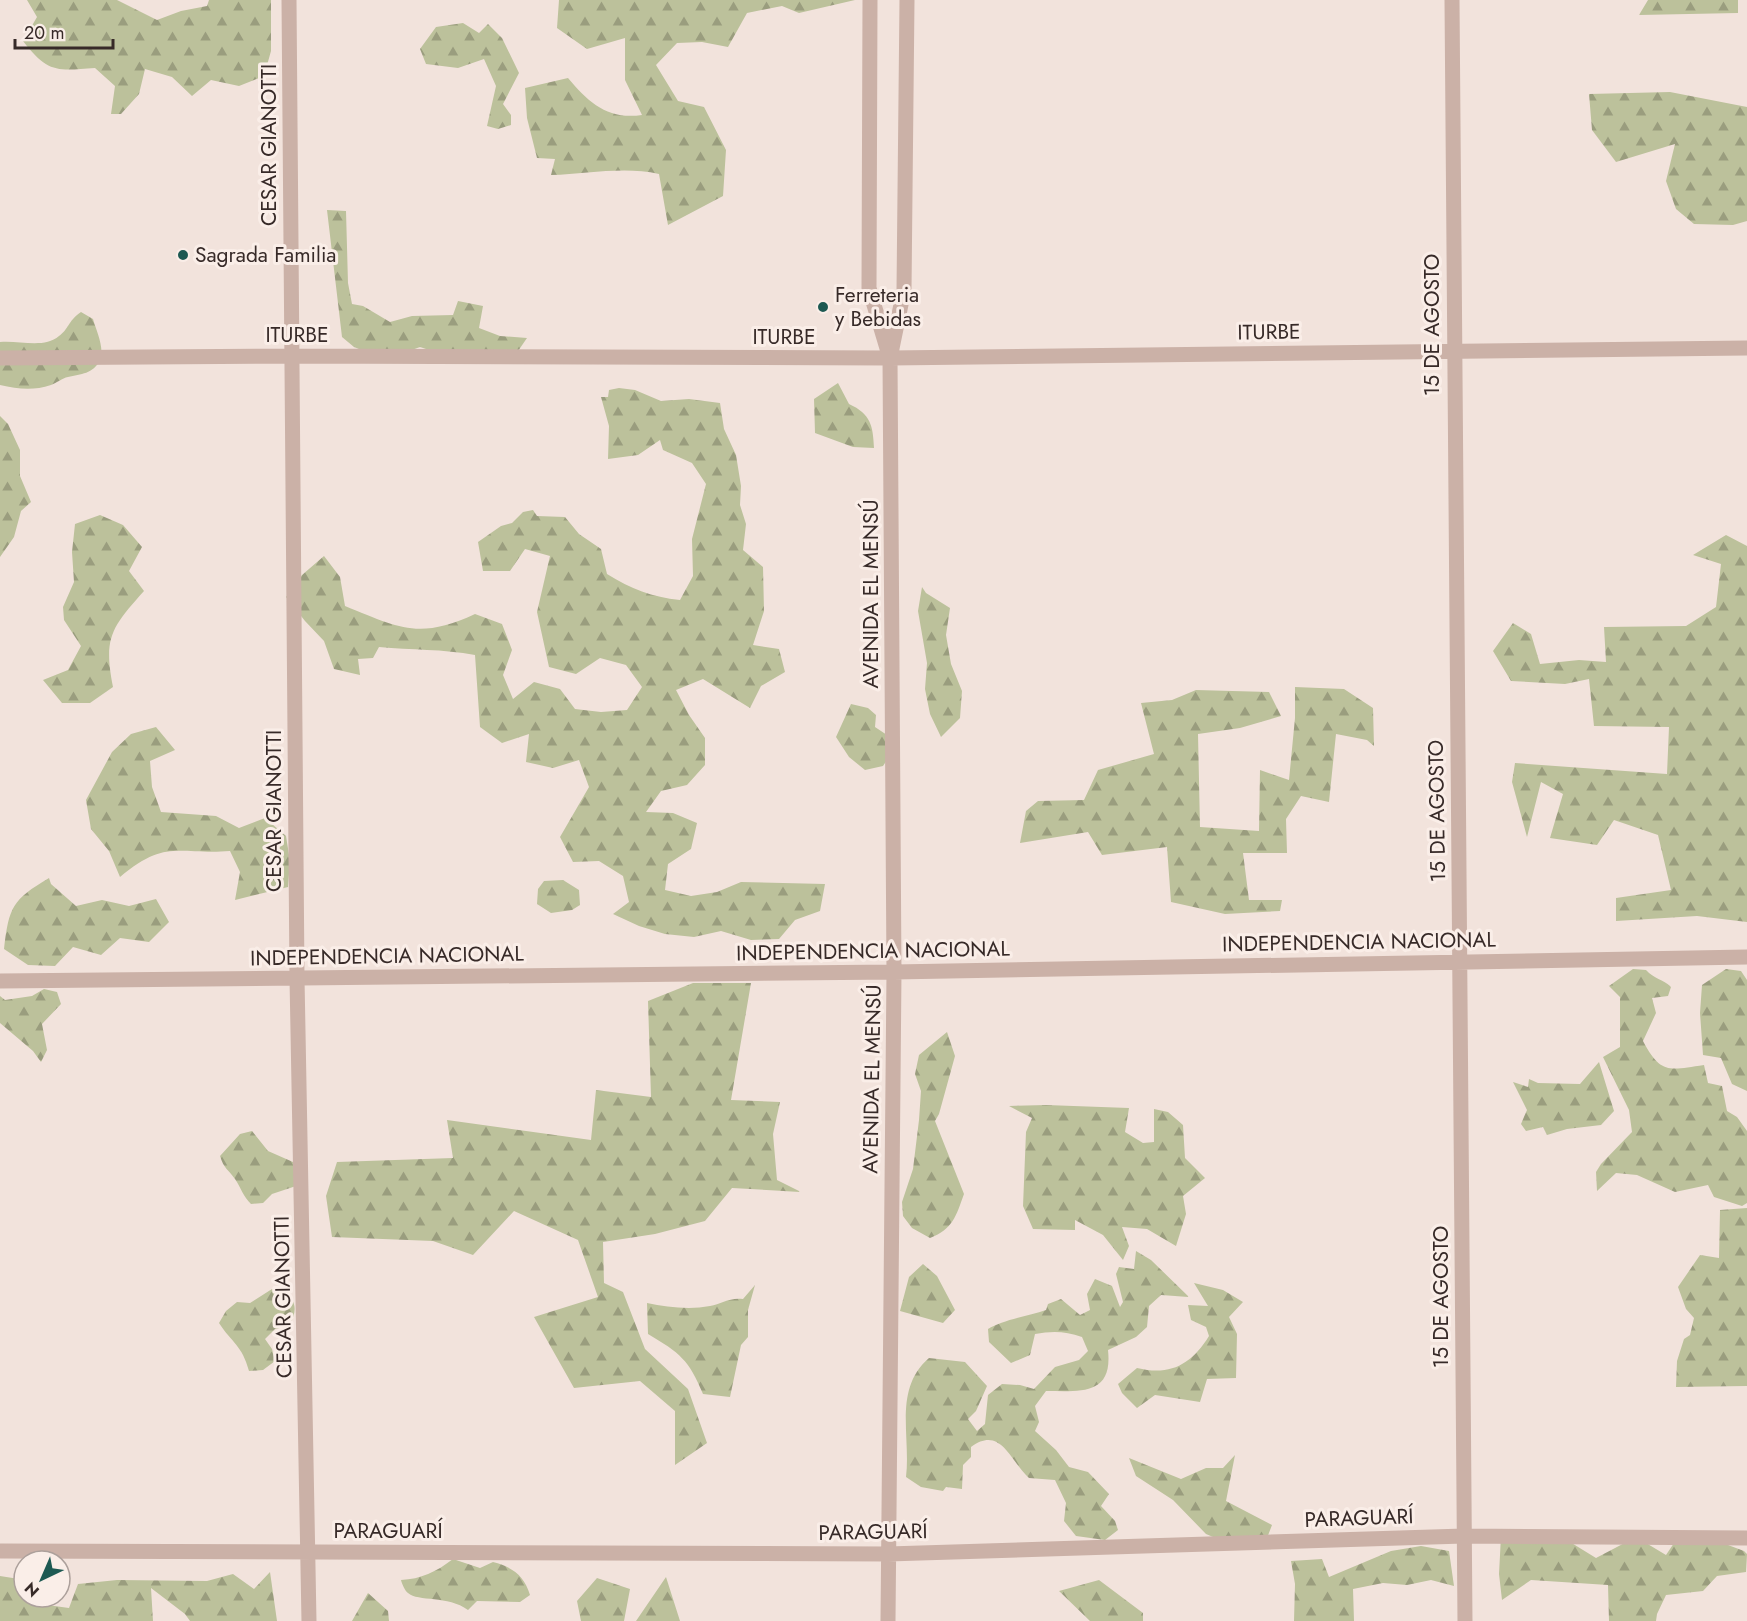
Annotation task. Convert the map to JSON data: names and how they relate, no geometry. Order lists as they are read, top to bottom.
{
  "streets": {
    "street": [
      "CESAR GIANOTTI",
      "15 DE AGOSTO",
      "ITURBE",
      "AVENIDA EL MENSÚ",
      "INDEPENDENCIA NACIONAL",
      "PARAGUARÍ"
    ]
  },
  "crossings": [
    ["CESAR GIANOTTI", "ITURBE"],
    ["CESAR GIANOTTI", "INDEPENDENCIA NACIONAL"],
    ["CESAR GIANOTTI", "PARAGUARÍ"],
    ["15 DE AGOSTO", "ITURBE"],
    ["15 DE AGOSTO", "INDEPENDENCIA NACIONAL"],
    ["15 DE AGOSTO", "PARAGUARÍ"],
    ["ITURBE", "AVENIDA EL MENSÚ"],
    ["AVENIDA EL MENSÚ", "INDEPENDENCIA NACIONAL"],
    ["AVENIDA EL MENSÚ", "PARAGUARÍ"]
  ],
  "places": ["Sagrada Familia", "Ferreteria y Bebidas"],
  "scale_bar": "20 m",
  "north": "bottom left"
}
